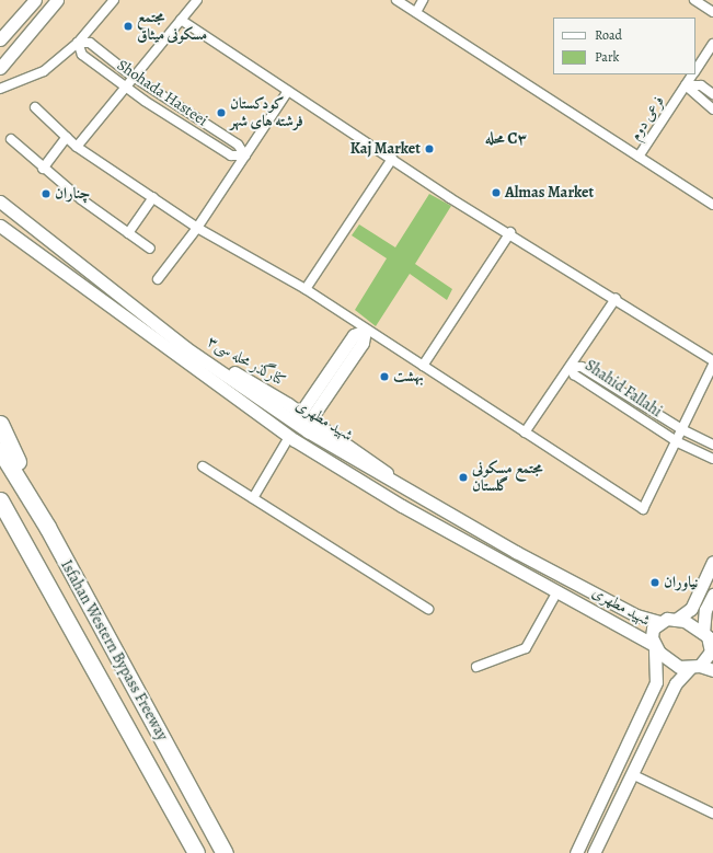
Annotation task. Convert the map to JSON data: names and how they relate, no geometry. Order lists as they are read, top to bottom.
{
  "streets": {
    "highway": ["Isfahan Western Bypass Freeway"],
    "main road": ["کنارگذر محله سی۳", "شهید مطهری"],
    "street": ["Shohada Hasteei", "فرعی دوم", "Shahid Fallahi"]
  },
  "crossings": [
    ["کنارگذر محله سی۳", "شهید مطهری"]
  ],
  "districts": ["محله C۳"],
  "places": [
    "مجتمع مسکونی میثاق",
    "کودکستان فرشته های شهر",
    "Kaj Market",
    "Almas Market",
    "چناران",
    "بهشت",
    "مجتمع مسکونی گلستان",
    "نیاوران"
  ],
  "legend": ["Road", "Park"]
}
